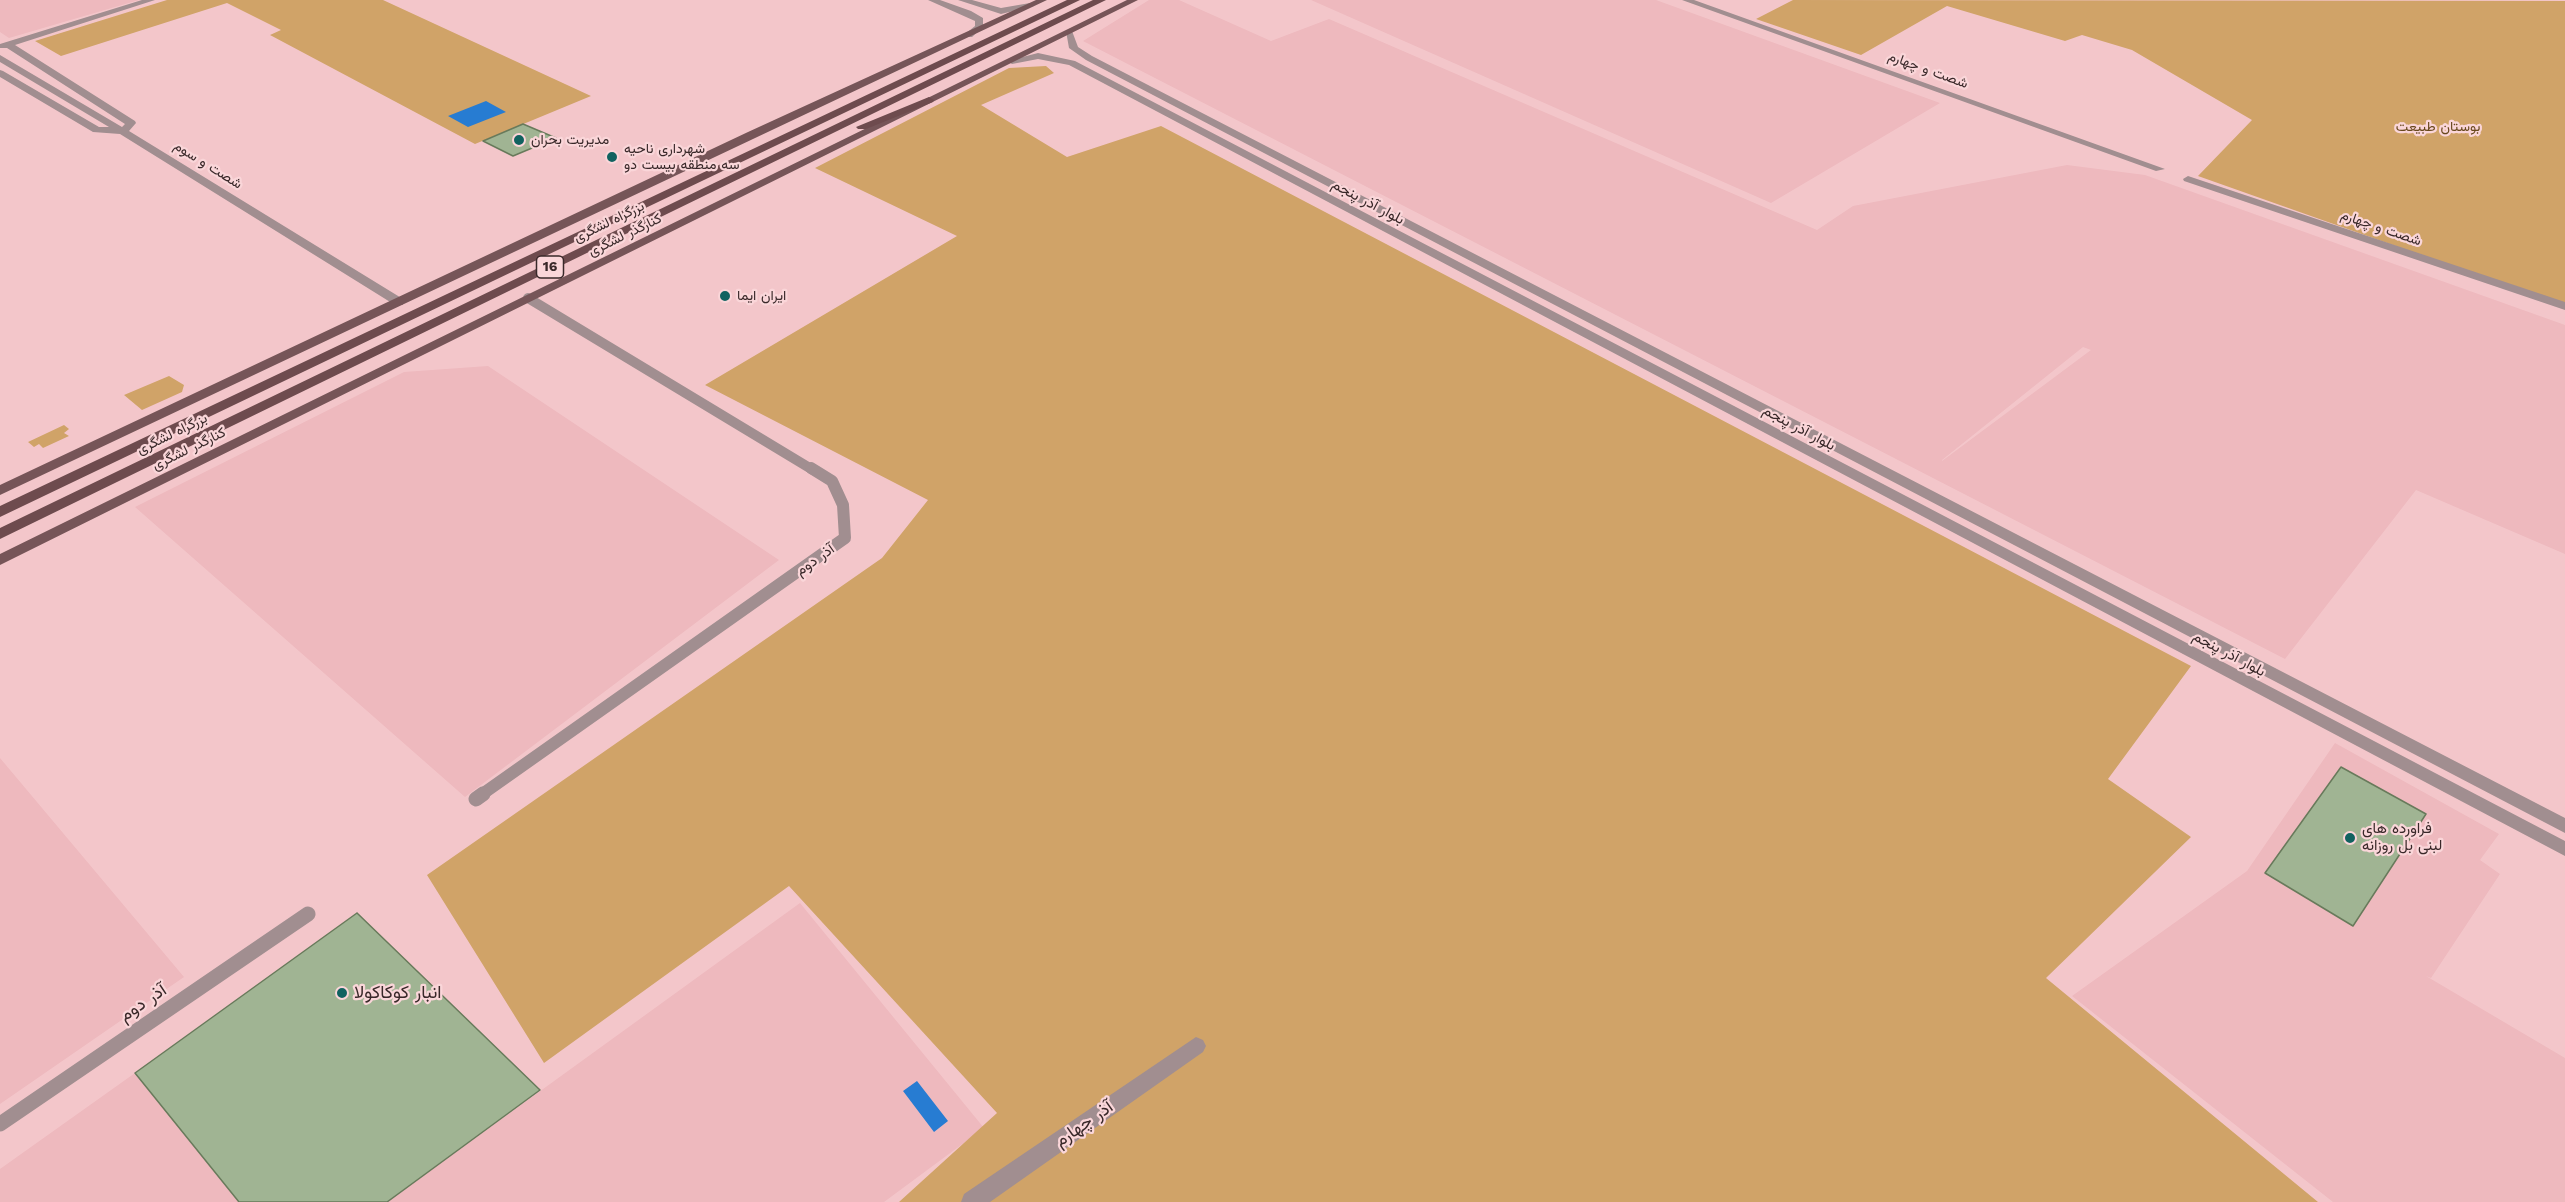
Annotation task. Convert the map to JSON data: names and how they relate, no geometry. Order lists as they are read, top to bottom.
{
  "streets": {
    "highway": ["بزرگراه لشگری", "16"],
    "main road": ["کنارگذر لشگری"],
    "street": [
      "شصت و چهارم",
      "شصت و سوم",
      "بلوار آذر پنجم",
      "آذر دوم",
      "آذر چهارم"
    ]
  },
  "crossings": [
    ["بلوار آذر پنجم", "کنارگذر لشگری"],
    ["کنارگذر لشگری", "آذر دوم"]
  ],
  "parks": ["بوستان طبیعت"],
  "places": [
    "مدیریت بحران",
    "شهرداری ناحیه سه منطقه بیست دو",
    "ایران ایما",
    "فراورده های لبنی بل روزانه",
    "انبار کوکاکولا"
  ]
}
